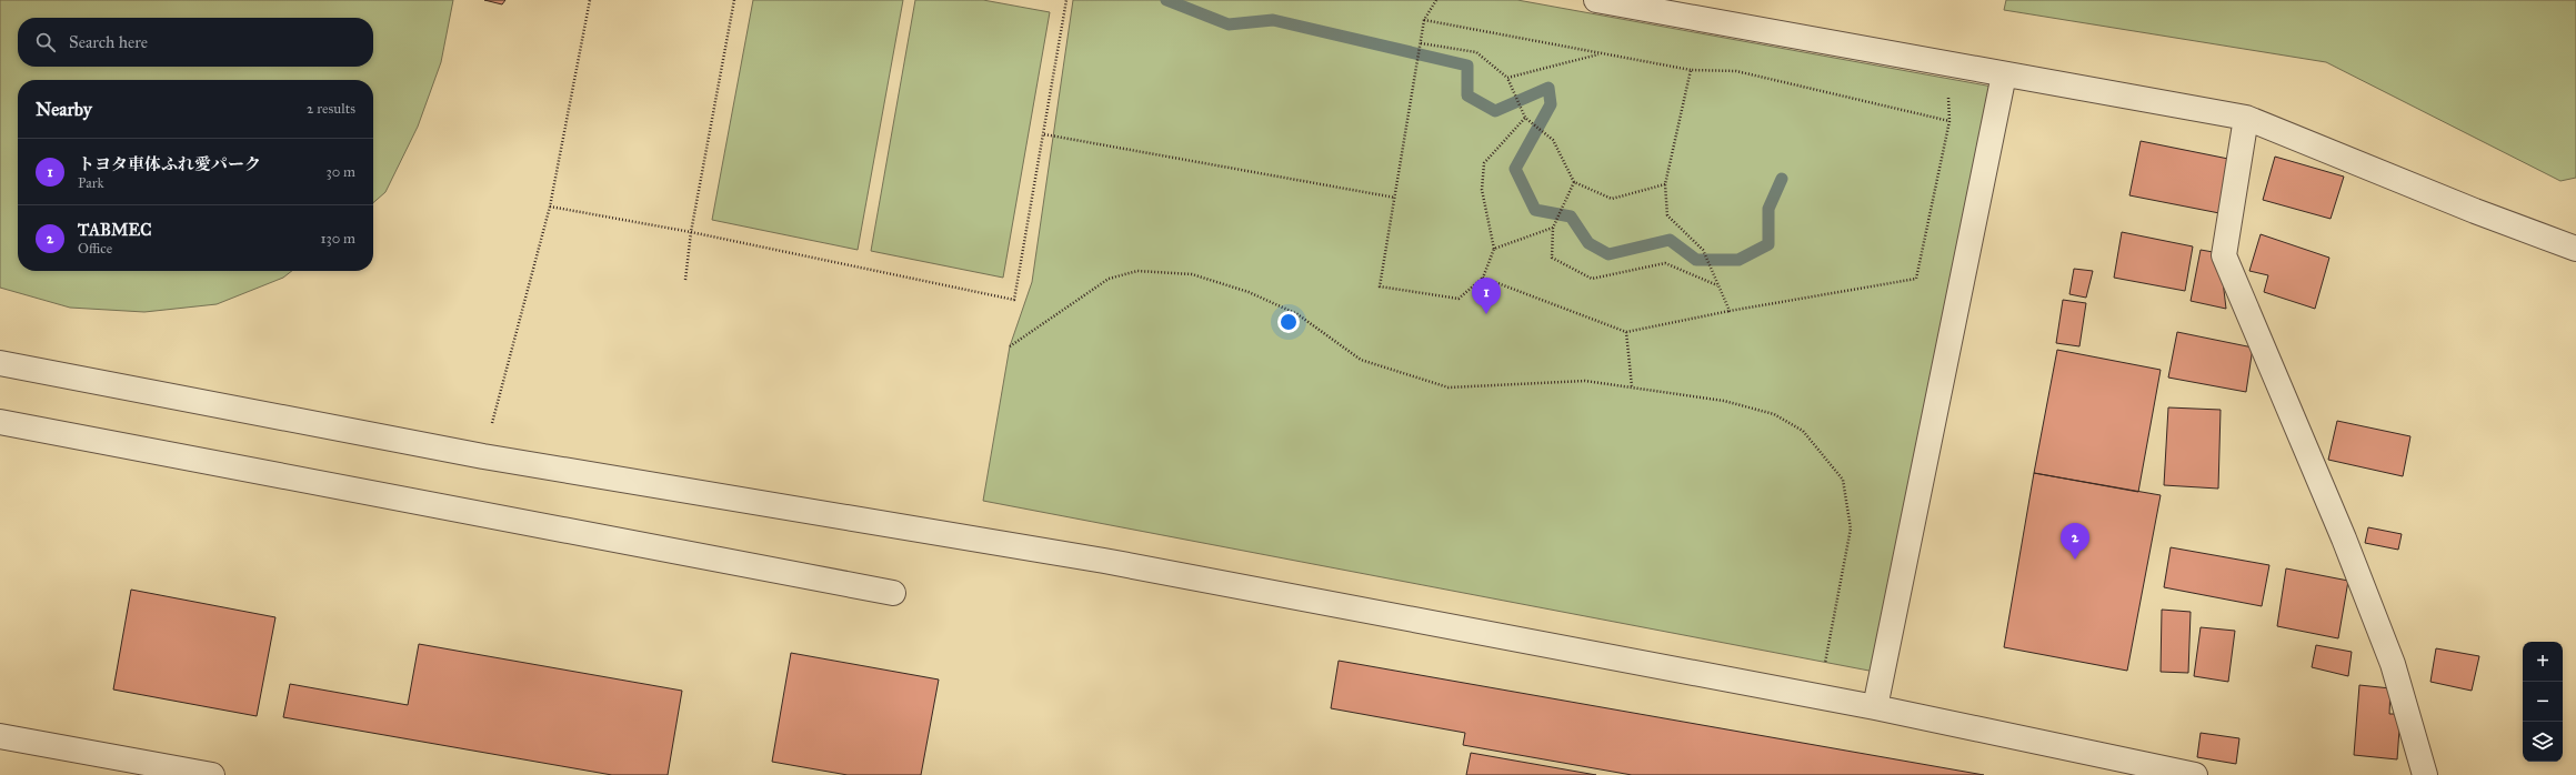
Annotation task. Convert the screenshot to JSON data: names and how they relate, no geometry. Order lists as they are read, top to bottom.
{
  "page": {
    "search": "Search here",
    "heading": ["Nearby", "2 results"],
    "list": [
      {
        "mark": "1",
        "name": "トヨタ車体ふれ愛パーク",
        "note": "Park",
        "value": "30 m"
      },
      {
        "mark": "2",
        "name": "TABMEC",
        "note": "Office",
        "value": "130 m"
      }
    ],
    "pins": ["1", "2"],
    "map_buttons": ["+", "−"]
  }
}
